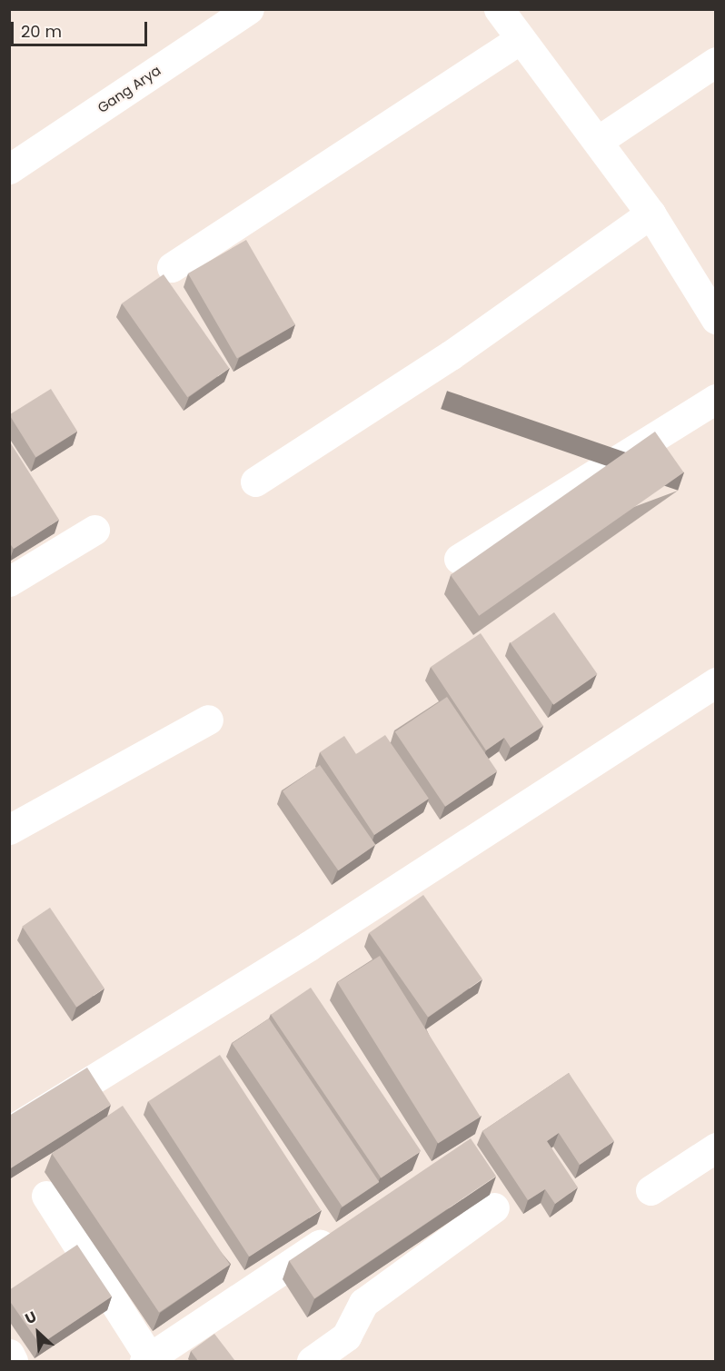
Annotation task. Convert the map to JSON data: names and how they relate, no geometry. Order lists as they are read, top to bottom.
{
  "streets": {
    "street": ["Gang Arya"]
  },
  "scale_bar": "20 m",
  "north": "top left"
}
